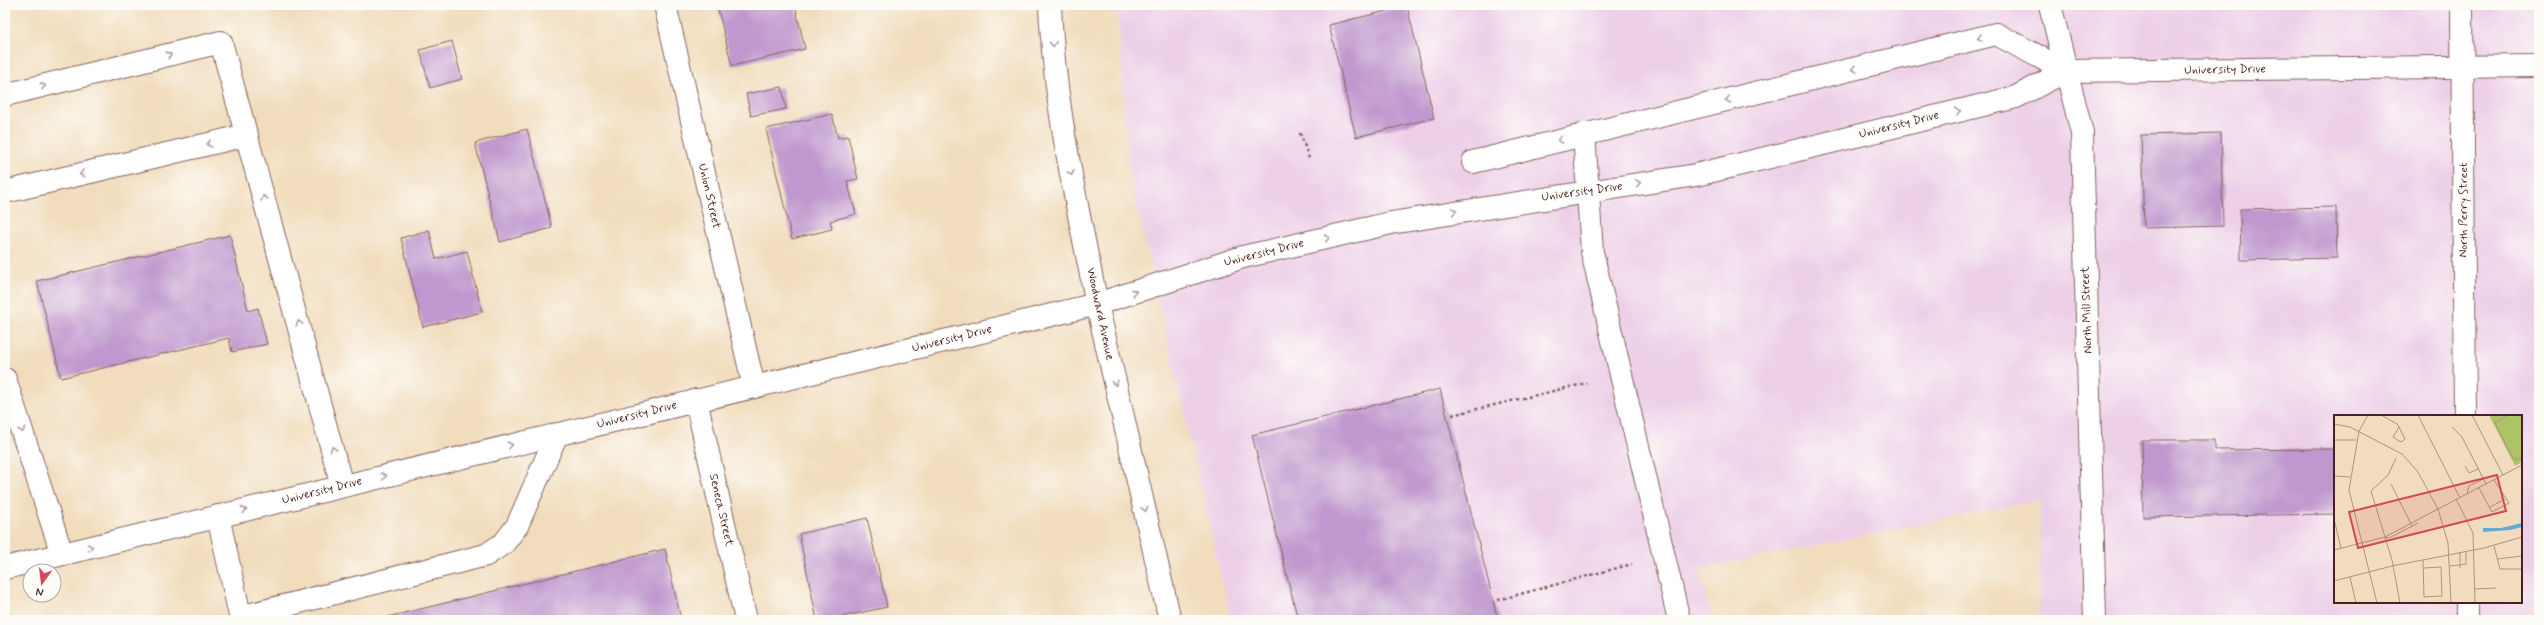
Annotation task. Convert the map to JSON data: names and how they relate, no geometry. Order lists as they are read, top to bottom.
{
  "streets": {
    "main road": [
      "University Drive",
      "Union Street",
      "North Perry Street",
      "North Mill Street",
      "Woodward Avenue",
      "Seneca Street"
    ]
  },
  "crossings": [
    ["University Drive", "Union Street"],
    ["University Drive", "North Perry Street"],
    ["University Drive", "North Mill Street"],
    ["University Drive", "Woodward Avenue"],
    ["University Drive", "Seneca Street"]
  ],
  "one_way": ["Woodward Avenue"],
  "north": "bottom"
}
